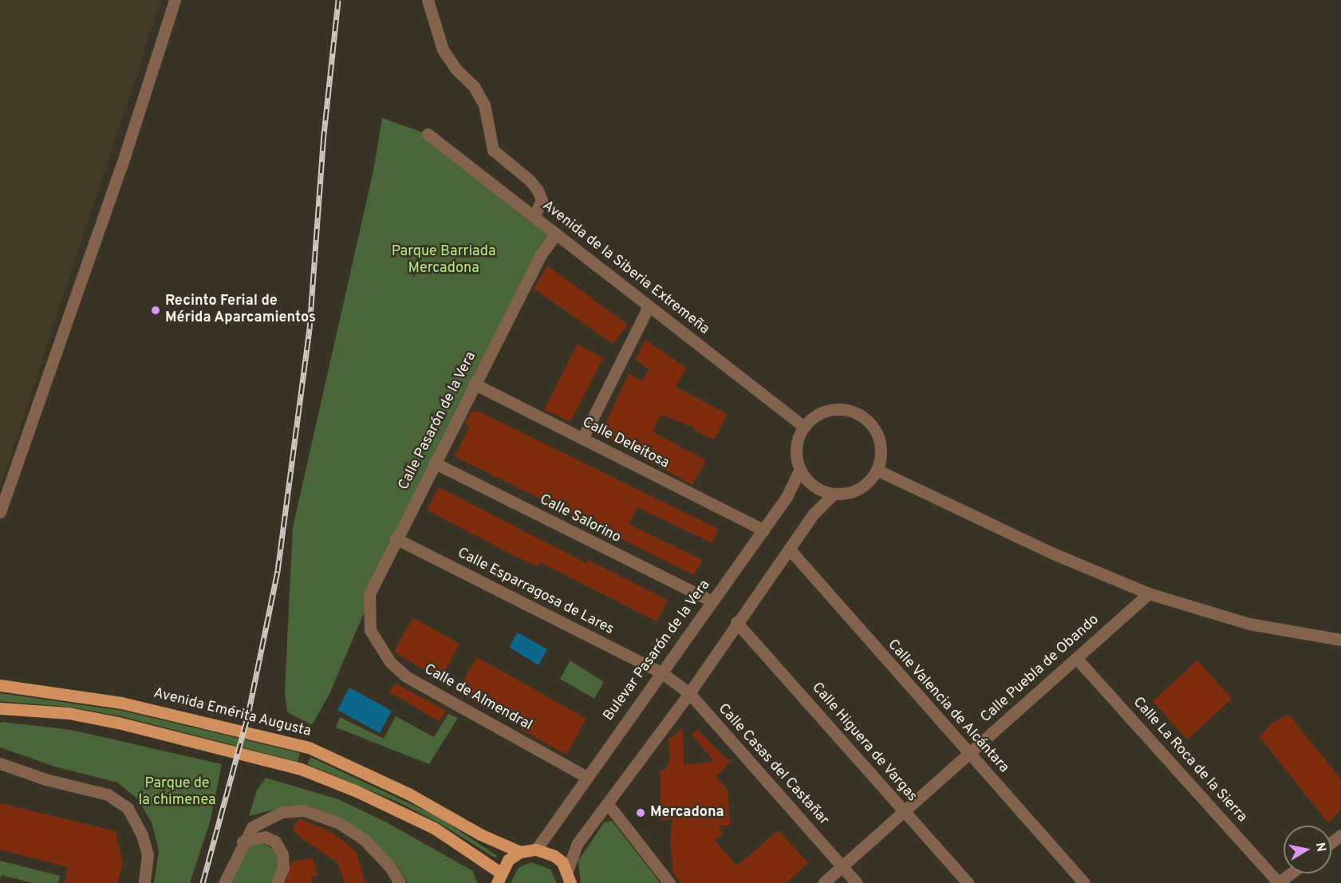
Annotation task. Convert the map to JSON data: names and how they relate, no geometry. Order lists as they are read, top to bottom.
{
  "streets": {
    "main road": ["Avenida Emérita Augusta"],
    "street": [
      "Avenida de la Siberia Extremeña",
      "Calle Pasarón de la Vera",
      "Calle Deleitosa",
      "Calle Salorino",
      "Calle Esparragosa de Lares",
      "Bulevar Pasarón de la Vera",
      "Calle Puebla de Obando",
      "Calle de Almendral",
      "Calle Valencia de Alcántara",
      "Calle Higuera de Vargas",
      "Calle La Roca de la Sierra",
      "Calle Casas del Castañar"
    ]
  },
  "crossings": [
    ["Avenida de la Siberia Extremeña", "Calle Pasarón de la Vera"],
    ["Avenida de la Siberia Extremeña", "Bulevar Pasarón de la Vera"],
    ["Calle Pasarón de la Vera", "Calle Deleitosa"],
    ["Calle Pasarón de la Vera", "Calle Salorino"],
    ["Calle Pasarón de la Vera", "Calle Esparragosa de Lares"],
    ["Calle Pasarón de la Vera", "Calle de Almendral"],
    ["Calle Deleitosa", "Bulevar Pasarón de la Vera"],
    ["Calle Salorino", "Bulevar Pasarón de la Vera"],
    ["Calle Esparragosa de Lares", "Bulevar Pasarón de la Vera"],
    ["Calle Esparragosa de Lares", "Calle Casas del Castañar"],
    ["Bulevar Pasarón de la Vera", "Calle de Almendral"],
    ["Bulevar Pasarón de la Vera", "Calle Casas del Castañar"],
    ["Calle Puebla de Obando", "Calle Valencia de Alcántara"],
    ["Calle Puebla de Obando", "Calle Higuera de Vargas"],
    ["Calle Puebla de Obando", "Calle La Roca de la Sierra"],
    ["Calle Puebla de Obando", "Calle Casas del Castañar"]
  ],
  "parks": ["Parque Barriada Mercadona", "Parque de la chimenea"],
  "places": ["Recinto Ferial de Mérida Aparcamientos", "Mercadona"],
  "north": "right"
}
